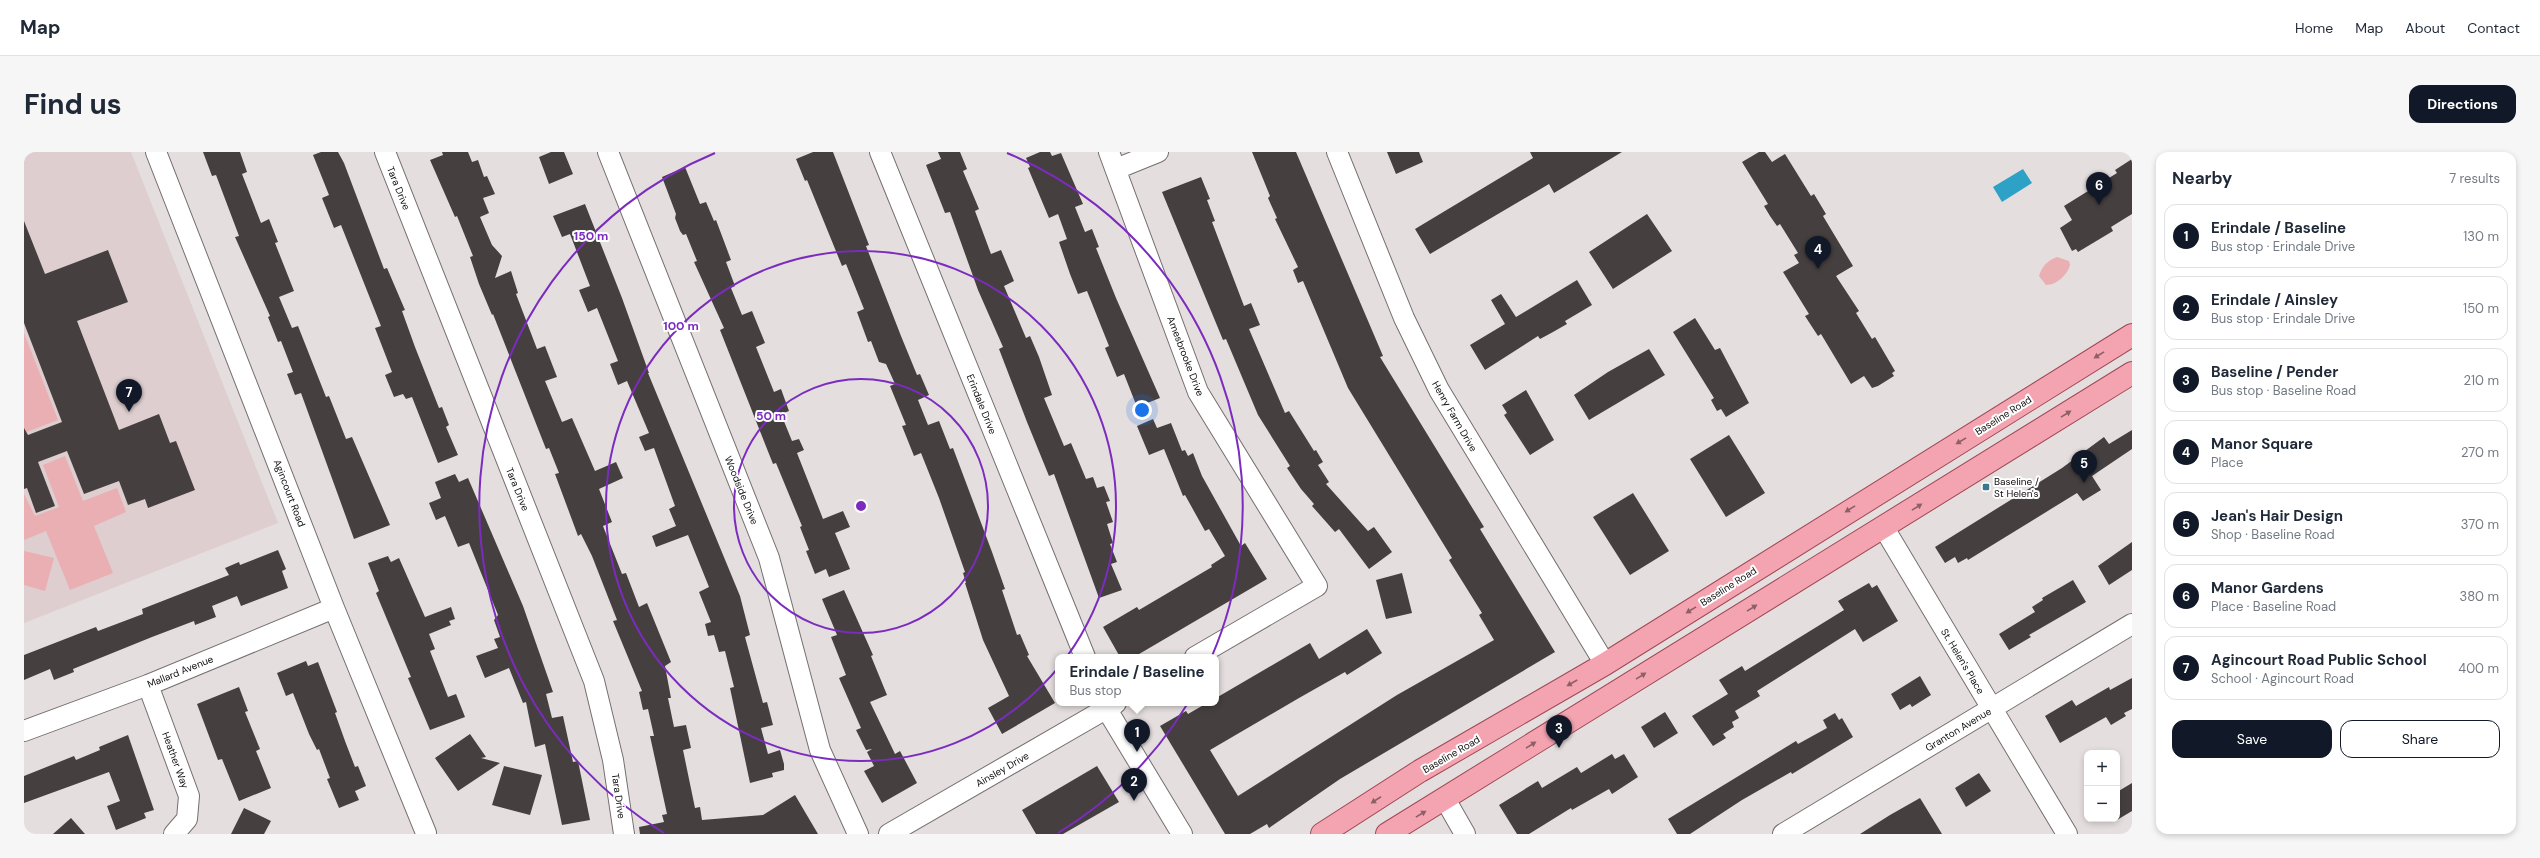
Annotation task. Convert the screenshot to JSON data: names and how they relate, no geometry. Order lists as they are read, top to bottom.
{
  "streets": {
    "main road": ["Baseline Road"],
    "street": [
      "Tara Drive",
      "Amesbrooke Drive",
      "Erindale Drive",
      "Henry Farm Drive",
      "Woodside Drive",
      "Agincourt Road",
      "St. Helen's Place",
      "Mallard Avenue",
      "Granton Avenue",
      "Heather Way",
      "Ainsley Drive"
    ]
  },
  "crossings": [
    ["Baseline Road", "Henry Farm Drive"],
    ["Agincourt Road", "Mallard Avenue"],
    ["St. Helen's Place", "Granton Avenue"],
    ["Mallard Avenue", "Heather Way"]
  ],
  "places": {
    "transit": ["Baseline / St Helen's"]
  },
  "page": {
    "header": "Map",
    "nav": [
      "Home",
      "Map",
      "About",
      "Contact"
    ],
    "buttons": [
      "Directions",
      ["Save", "Share"]
    ],
    "title": "Find us",
    "heading": ["Nearby", "7 results"],
    "pins": [
      "6",
      "4",
      "7",
      "5",
      "3",
      "1",
      "2"
    ],
    "list": [
      {
        "mark": "1",
        "name": "Erindale / Baseline",
        "note": "Bus stop · Erindale Drive",
        "value": "130 m"
      },
      {
        "mark": "2",
        "name": "Erindale / Ainsley",
        "note": "Bus stop · Erindale Drive",
        "value": "150 m"
      },
      {
        "mark": "3",
        "name": "Baseline / Pender",
        "note": "Bus stop · Baseline Road",
        "value": "210 m"
      },
      {
        "mark": "4",
        "name": "Manor Square",
        "note": "Place",
        "value": "270 m"
      },
      {
        "mark": "5",
        "name": "Jean's Hair Design",
        "note": "Shop · Baseline Road",
        "value": "370 m"
      },
      {
        "mark": "6",
        "name": "Manor Gardens",
        "note": "Place · Baseline Road",
        "value": "380 m"
      },
      {
        "mark": "7",
        "name": "Agincourt Road Public School",
        "note": "School · Agincourt Road",
        "value": "400 m"
      }
    ],
    "popup": ["Erindale / Baseline", "Bus stop"],
    "map_buttons": ["+", "−"]
  },
  "rings": ["150 m", "100 m", "50 m"]
}
